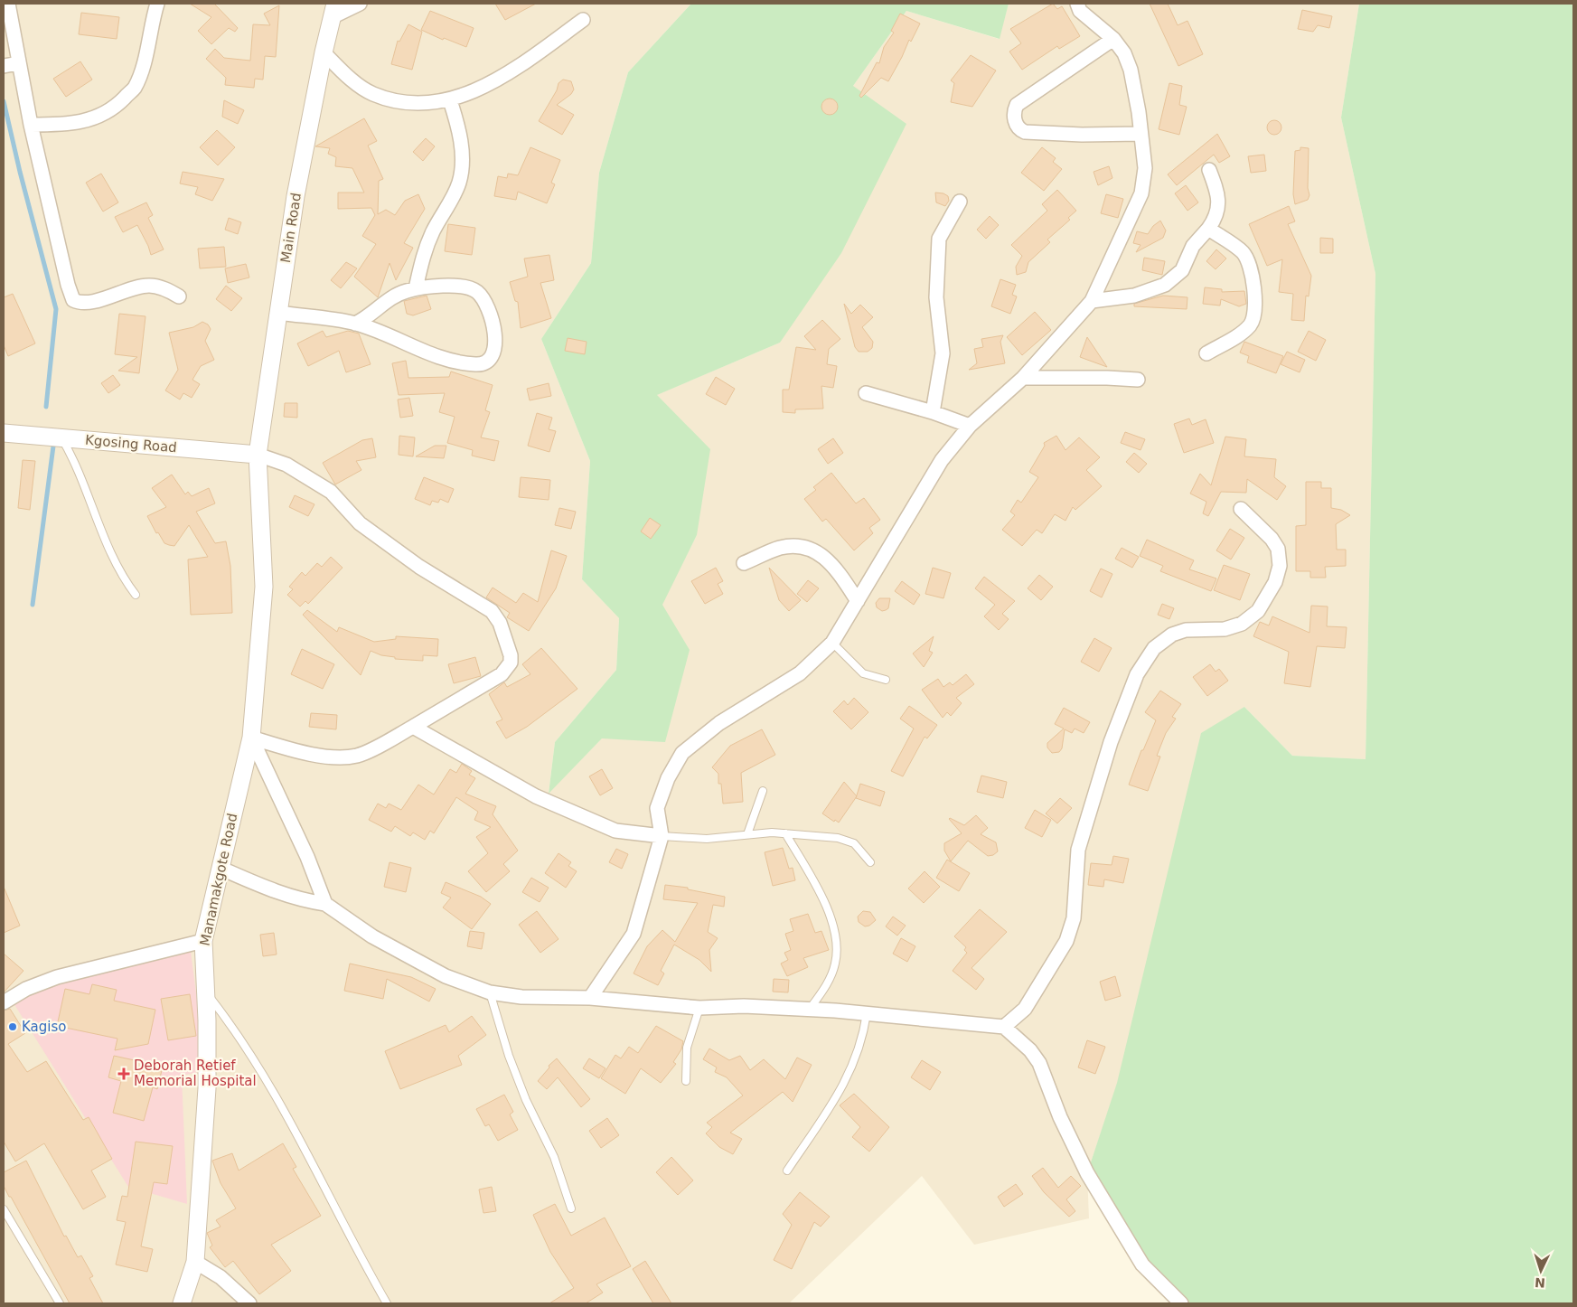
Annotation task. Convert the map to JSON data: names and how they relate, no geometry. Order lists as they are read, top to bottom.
{
  "streets": {
    "street": ["Main Road", "Kgosing Road", "Manamakgote Road"]
  },
  "crossings": [
    ["Main Road", "Kgosing Road"],
    ["Main Road", "Manamakgote Road"],
    ["Kgosing Road", "Manamakgote Road"]
  ],
  "places": {
    "other": ["Kagiso"],
    "health": ["Deborah Retief Memorial Hospital"]
  },
  "north": "bottom"
}
